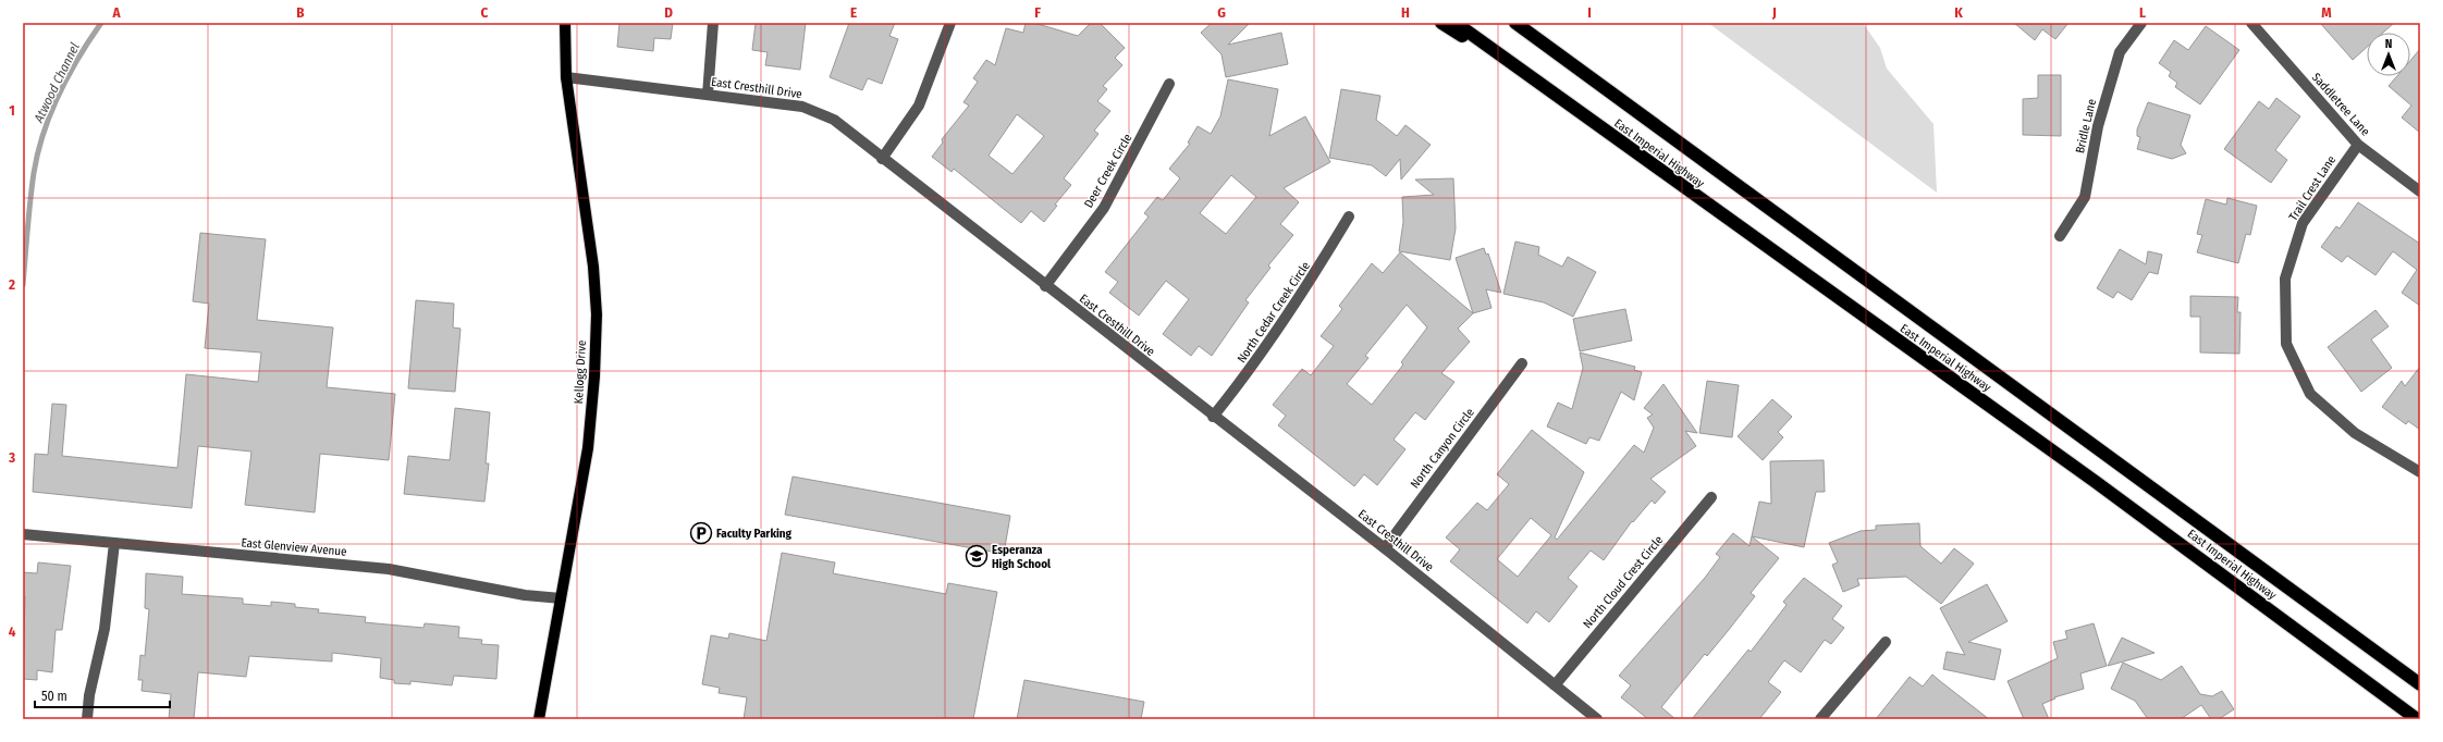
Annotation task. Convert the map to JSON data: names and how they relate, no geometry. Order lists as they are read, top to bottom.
{
  "streets": {
    "highway": ["East Imperial Highway"],
    "main road": ["Kellogg Drive"],
    "street": [
      "East Cresthill Drive",
      "Saddletree Lane",
      "Bridle Lane",
      "Deer Creek Circle",
      "Trail Crest Lane",
      "North Cedar Creek Circle",
      "North Canyon Circle",
      "East Glenview Avenue",
      "North Cloud Crest Circle"
    ]
  },
  "crossings": [
    ["East Cresthill Drive", "Deer Creek Circle"],
    ["East Cresthill Drive", "North Cedar Creek Circle"],
    ["East Cresthill Drive", "Kellogg Drive"],
    ["East Cresthill Drive", "North Canyon Circle"],
    ["East Cresthill Drive", "North Cloud Crest Circle"],
    ["Saddletree Lane", "Trail Crest Lane"],
    ["Kellogg Drive", "East Glenview Avenue"]
  ],
  "water": ["Atwood Channel"],
  "places": {
    "parking": ["Faculty Parking"],
    "school or university": ["Esperanza High School"]
  },
  "scale_bar": "50 m",
  "north": "top",
  "grid": {
    "columns": [
      "A",
      "B",
      "C",
      "D",
      "E",
      "F",
      "G",
      "H",
      "I",
      "J",
      "K",
      "L",
      "M"
    ],
    "rows": [
      "1",
      "2",
      "3",
      "4"
    ]
  }
}
